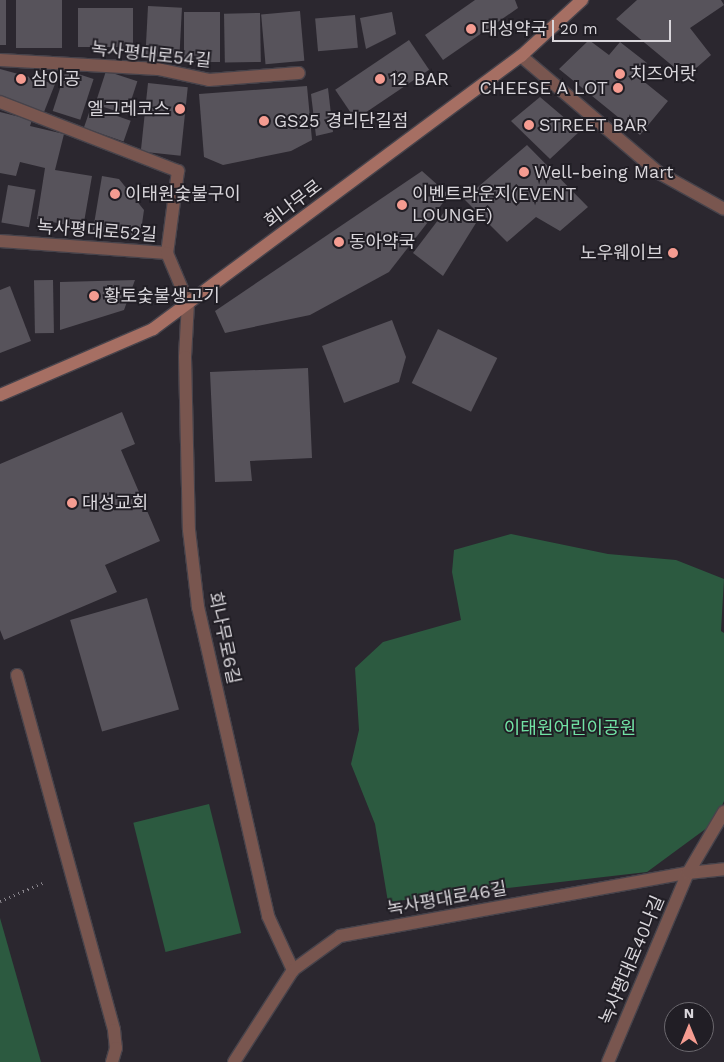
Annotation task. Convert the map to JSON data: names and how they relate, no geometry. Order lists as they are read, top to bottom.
{
  "streets": {
    "main road": ["회나무로"],
    "street": [
      "녹사평대로54길",
      "녹사평대로52길",
      "회나무로6길",
      "녹사평대로46길",
      "녹사평대로40나길"
    ]
  },
  "crossings": [
    ["회나무로", "녹사평대로52길"],
    ["회나무로", "회나무로6길"],
    ["녹사평대로52길", "회나무로6길"],
    ["회나무로6길", "녹사평대로46길"],
    ["녹사평대로46길", "녹사평대로40나길"]
  ],
  "parks": ["이태원어린이공원"],
  "places": [
    "대성약국",
    "치즈어랏",
    "삼이공",
    "12 BAR",
    "CHEESE A LOT",
    "엘그레코스",
    "GS25 경리단길점",
    "STREET BAR",
    "Well-being Mart",
    "이태원숯불구이",
    "이벤트라운지(EVENT LOUNGE)",
    "동아약국",
    "노우웨이브",
    "황토숯불생고기",
    "대성교회"
  ],
  "scale_bar": "20 m",
  "north": "top"
}
